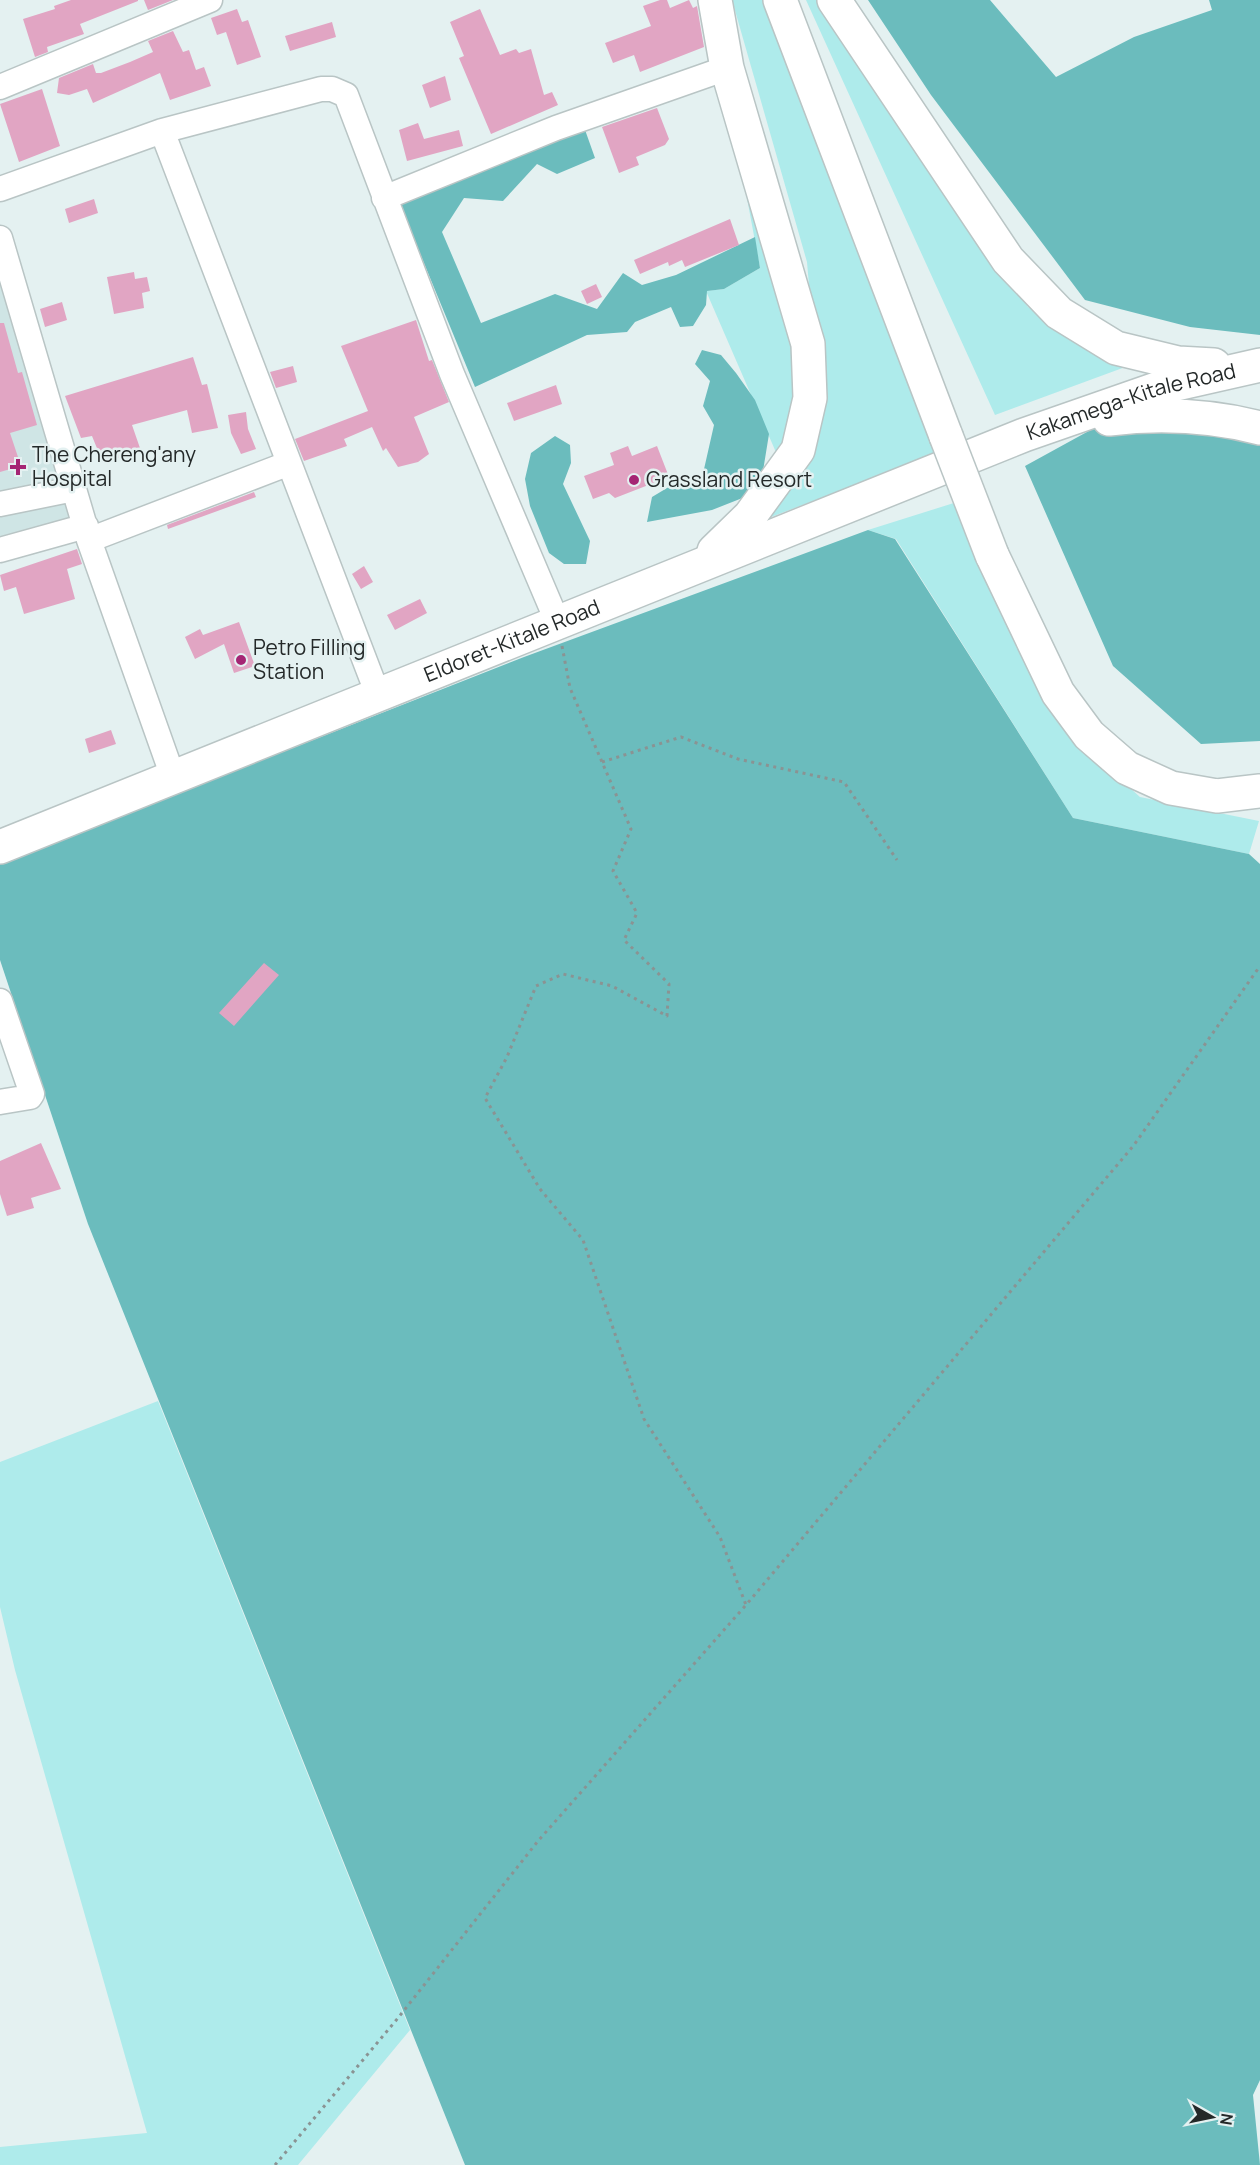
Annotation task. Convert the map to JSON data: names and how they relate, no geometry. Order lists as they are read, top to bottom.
{
  "streets": {
    "highway": ["Kakamega-Kitale Road", "Eldoret-Kitale Road"]
  },
  "crossings": [
    ["Kakamega-Kitale Road", "Eldoret-Kitale Road"]
  ],
  "places": {
    "health": ["The Chereng'any Hospital"],
    "other": ["Grassland Resort", "Petro Filling Station"]
  },
  "north": "right"
}
